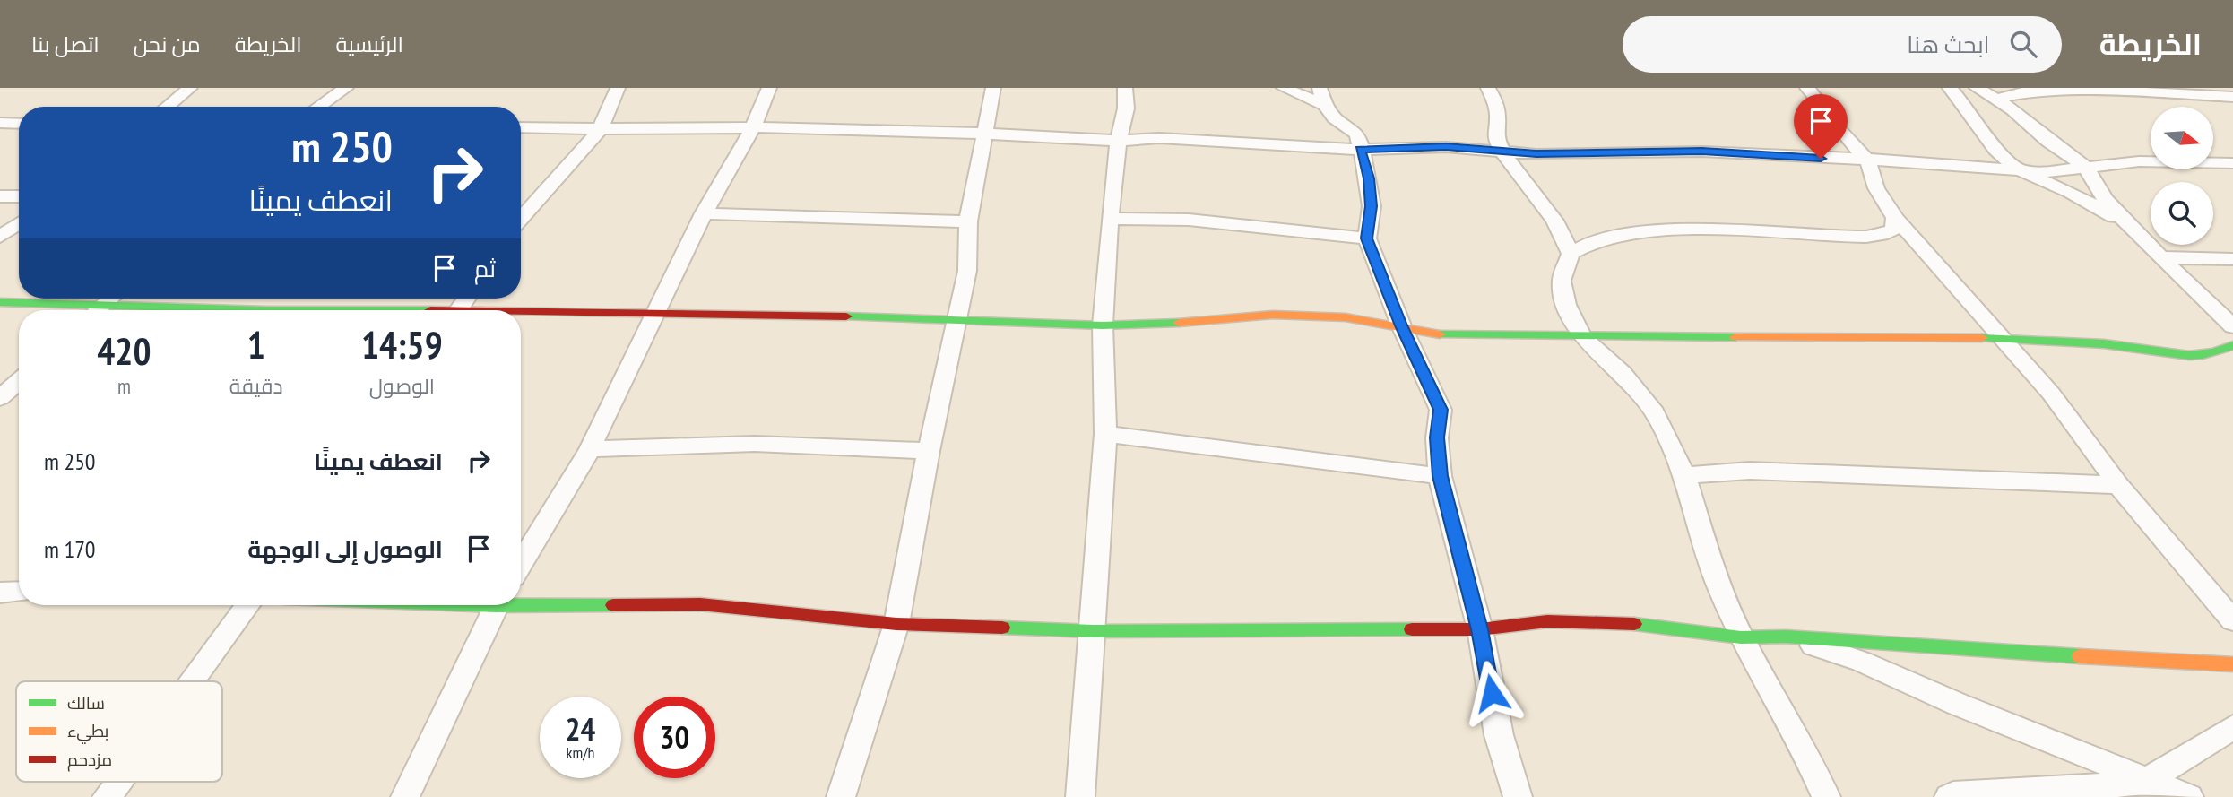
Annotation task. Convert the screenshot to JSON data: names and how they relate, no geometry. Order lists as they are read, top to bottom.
{
  "legend": ["سالك", "بطيء", "مزدحم"],
  "north": "right",
  "page": {
    "header": "الخريطة",
    "search": "ابحث هنا",
    "nav": [
      "الرئيسية",
      "الخريطة",
      "من نحن",
      "اتصل بنا"
    ],
    "turn": ["250 m", "انعطف يمينًا"],
    "then": "ثم",
    "eta": [
      "14:59",
      "الوصول",
      "1",
      "دقيقة",
      "420",
      "m"
    ],
    "list": [
      {
        "name": "انعطف يمينًا",
        "value": "250 m"
      },
      {
        "name": "الوصول إلى الوجهة",
        "value": "170 m"
      }
    ],
    "speed": "24 km/h",
    "limit": "30"
  }
}
